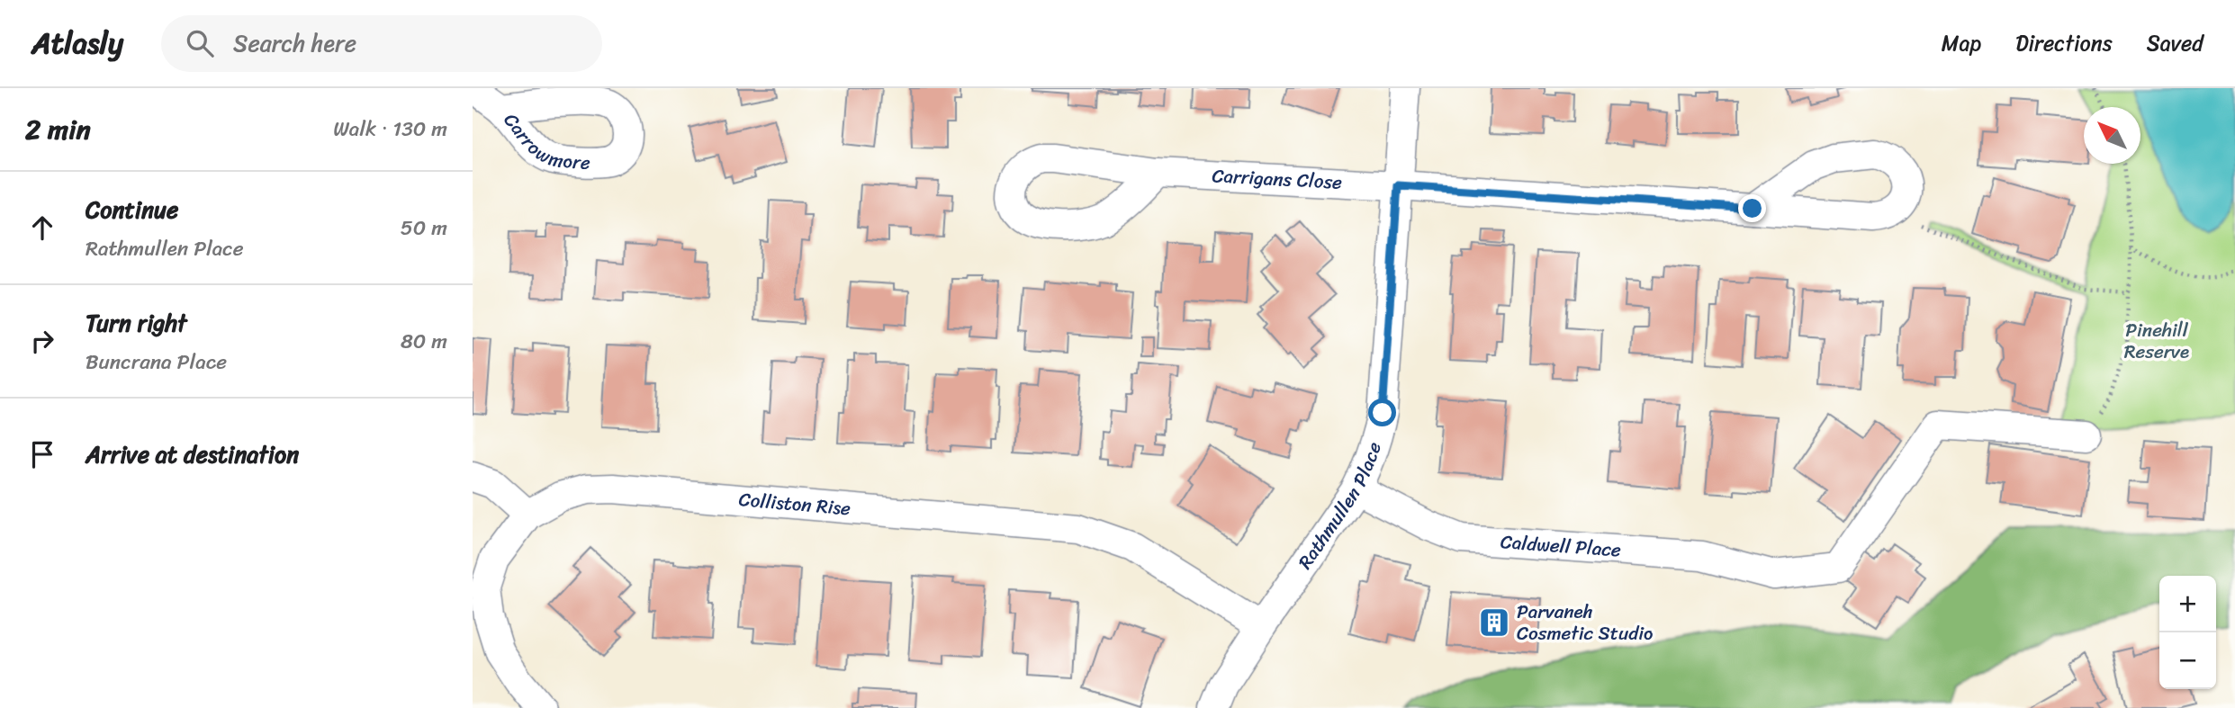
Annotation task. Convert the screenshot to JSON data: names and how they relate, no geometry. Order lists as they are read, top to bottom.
{
  "streets": {
    "street": [
      "Carrowmore",
      "Carrigans Close",
      "Colliston Rise",
      "Rathmullen Place",
      "Caldwell Place"
    ]
  },
  "crossings": [
    ["Carrigans Close", "Rathmullen Place"],
    ["Colliston Rise", "Rathmullen Place"],
    ["Rathmullen Place", "Caldwell Place"]
  ],
  "parks": ["Pinehill Reserve"],
  "places": {
    "building": ["Parvaneh Cosmetic Studio"]
  },
  "north": "top left",
  "page": {
    "header": "Atlasly",
    "search": "Search here",
    "nav": ["Map", "Directions", "Saved"],
    "heading": ["2 min", "Walk · 130 m"],
    "list": [
      ["Continue", "Rathmullen Place", "50 m"],
      ["Turn right", "Buncrana Place", "80 m"],
      "Arrive at destination"
    ],
    "map_buttons": ["+", "−"]
  }
}
